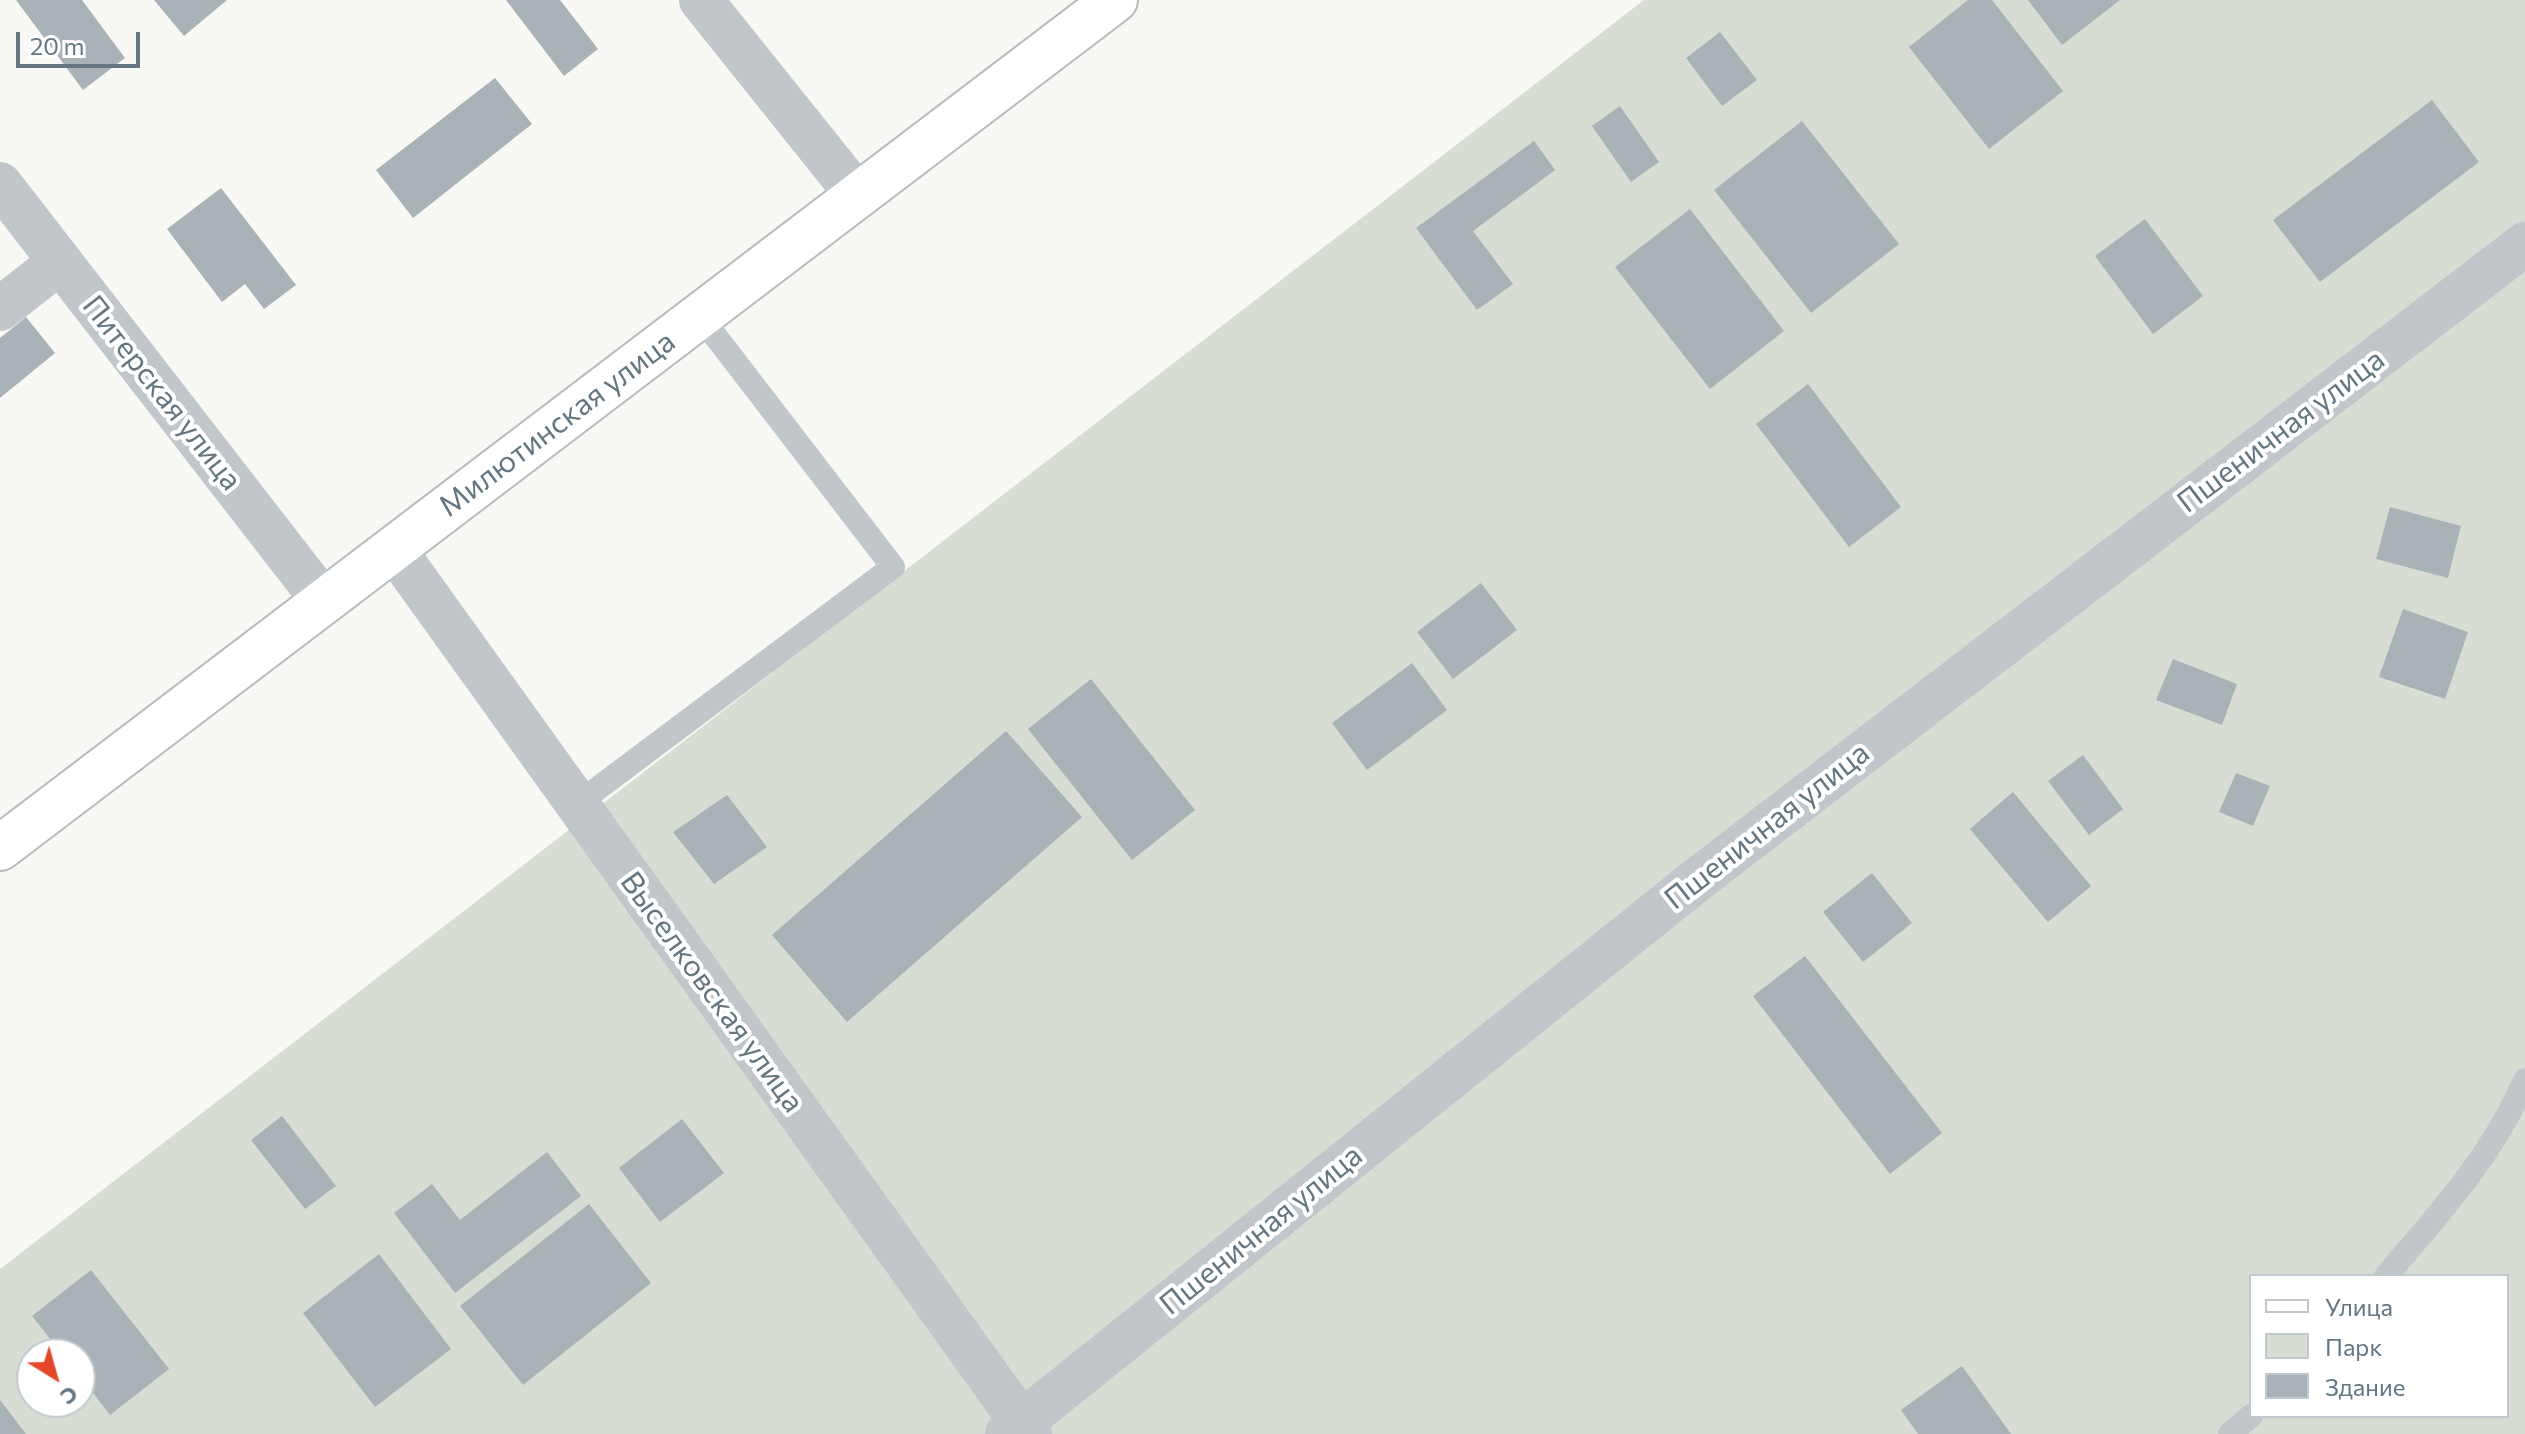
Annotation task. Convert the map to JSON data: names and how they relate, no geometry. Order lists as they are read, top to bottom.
{
  "streets": {
    "main road": ["Милютинская улица"],
    "street": ["Питерская улица", "Пшеничная улица", "Выселковская улица"]
  },
  "crossings": [
    ["Питерская улица", "Милютинская улица"],
    ["Милютинская улица", "Выселковская улица"],
    ["Пшеничная улица", "Выселковская улица"]
  ],
  "legend": ["Улица", "Парк", "Здание"],
  "scale_bar": "20 m",
  "north": "bottom right"
}
